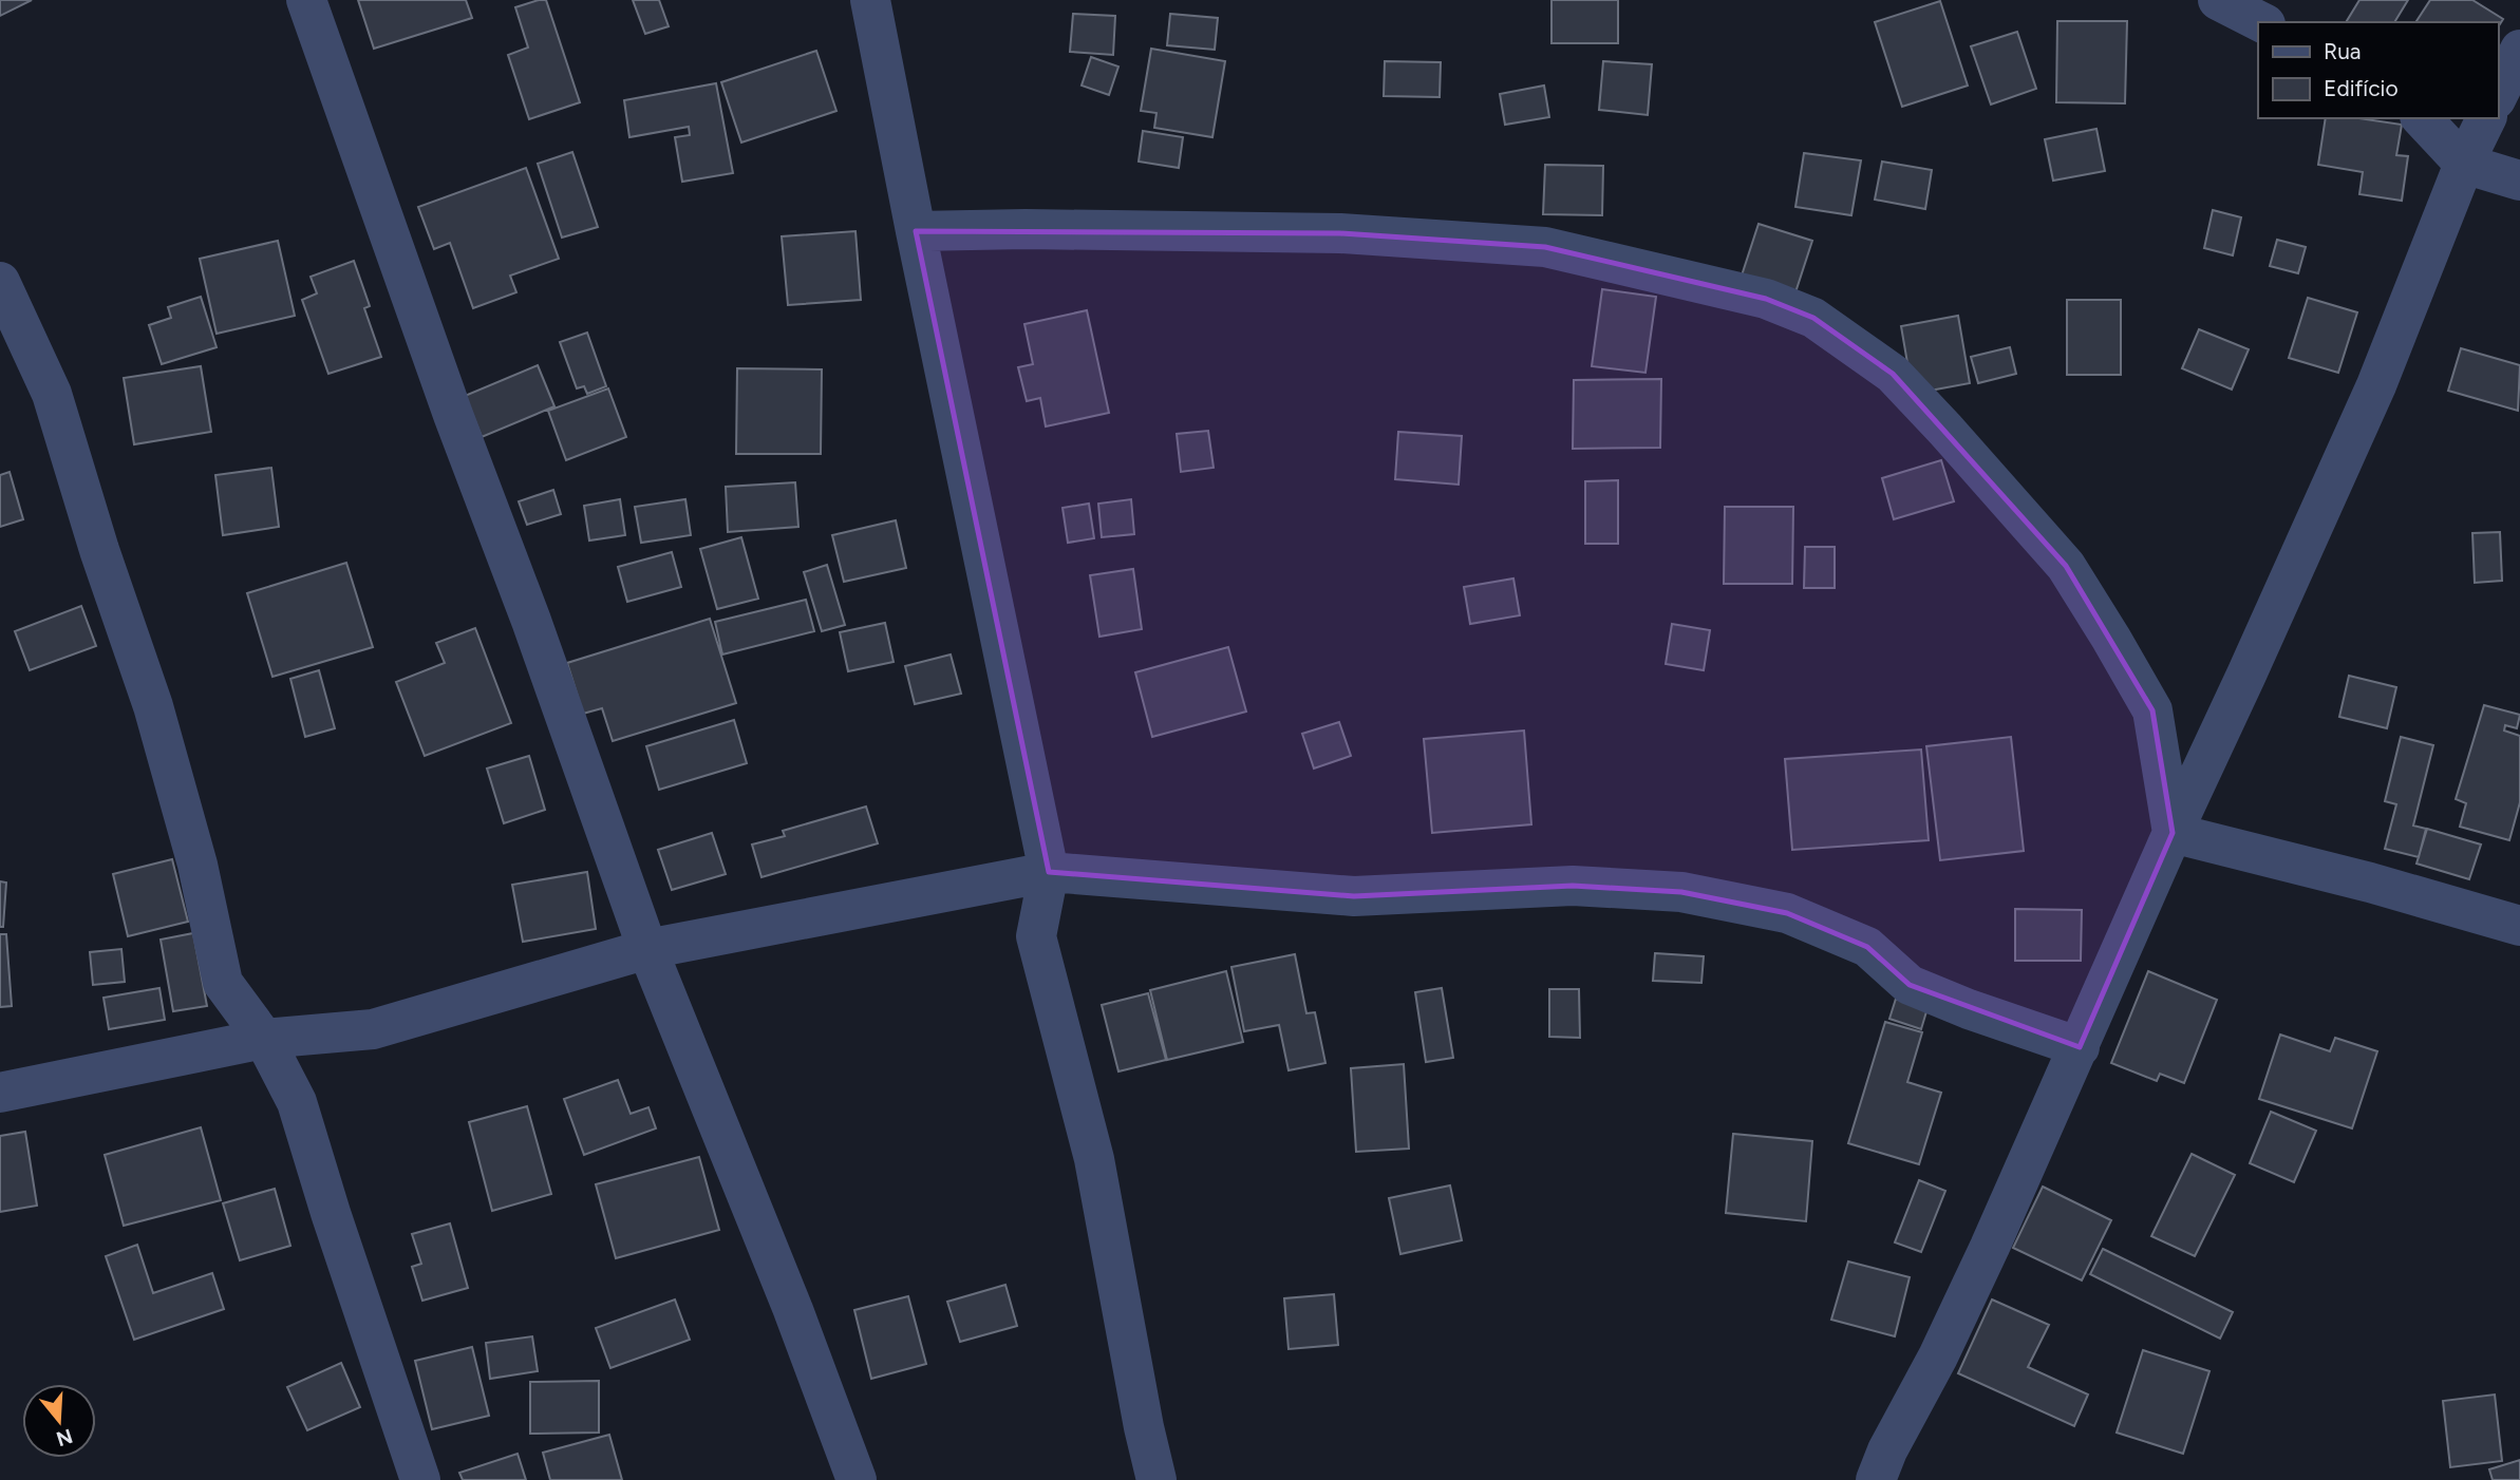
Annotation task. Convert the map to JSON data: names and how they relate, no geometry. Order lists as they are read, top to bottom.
{
  "legend": ["Rua", "Edifício"],
  "north": "bottom"
}
